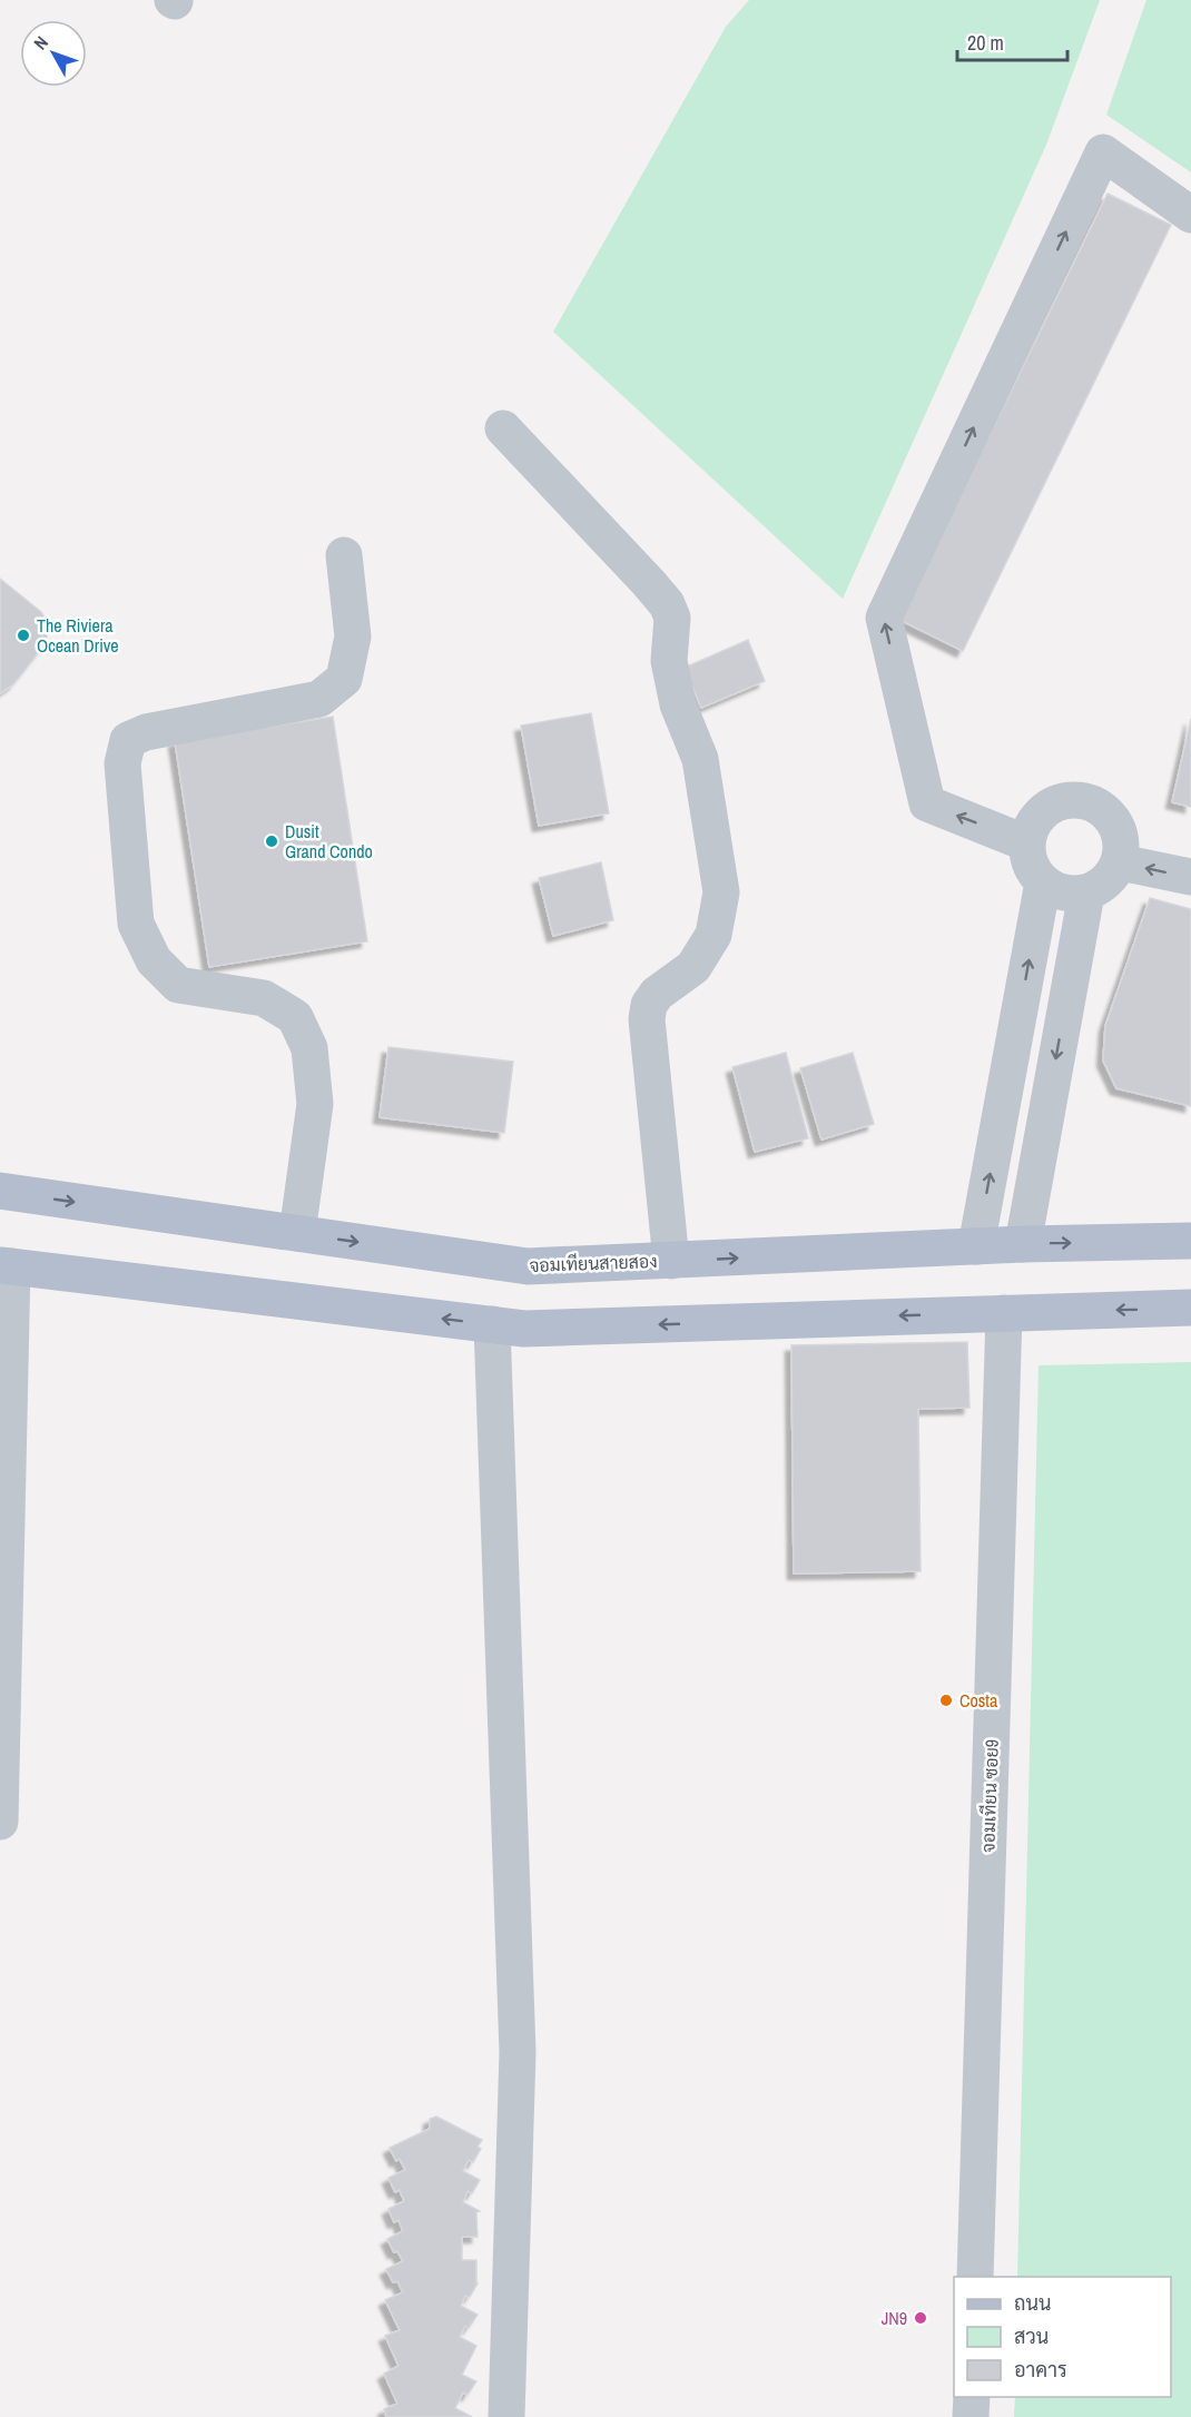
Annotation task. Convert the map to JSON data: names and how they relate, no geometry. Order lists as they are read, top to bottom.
{
  "streets": {
    "main road": ["จอมเทียนสายสอง"],
    "street": ["จอมเทียน ซอย9"]
  },
  "places": [
    "The Riviera Ocean Drive",
    "Dusit Grand Condo",
    "Costa",
    "JN9"
  ],
  "legend": ["ถนน", "สวน", "อาคาร"],
  "scale_bar": "20 m",
  "north": "top left"
}
